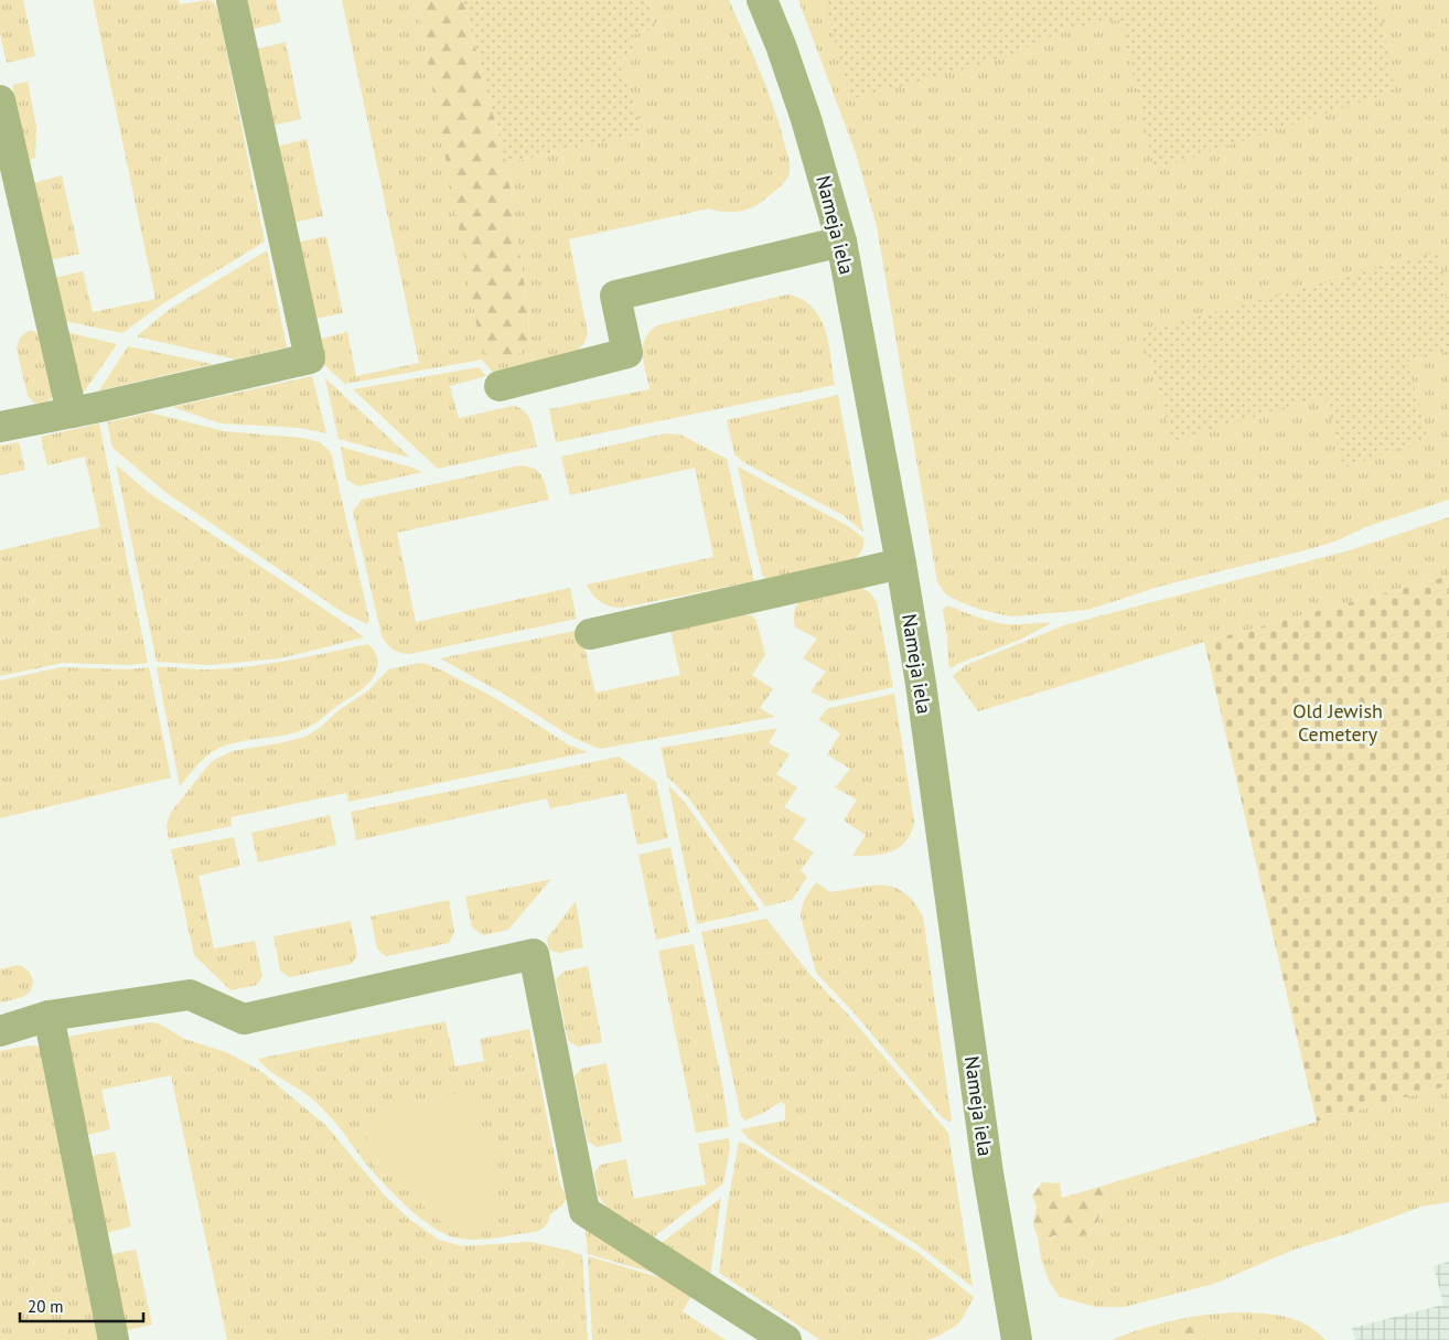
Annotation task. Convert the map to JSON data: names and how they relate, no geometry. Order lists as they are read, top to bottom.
{
  "streets": {
    "street": ["Nameja iela"]
  },
  "parks": ["Old Jewish Cemetery"],
  "scale_bar": "20 m"
}
